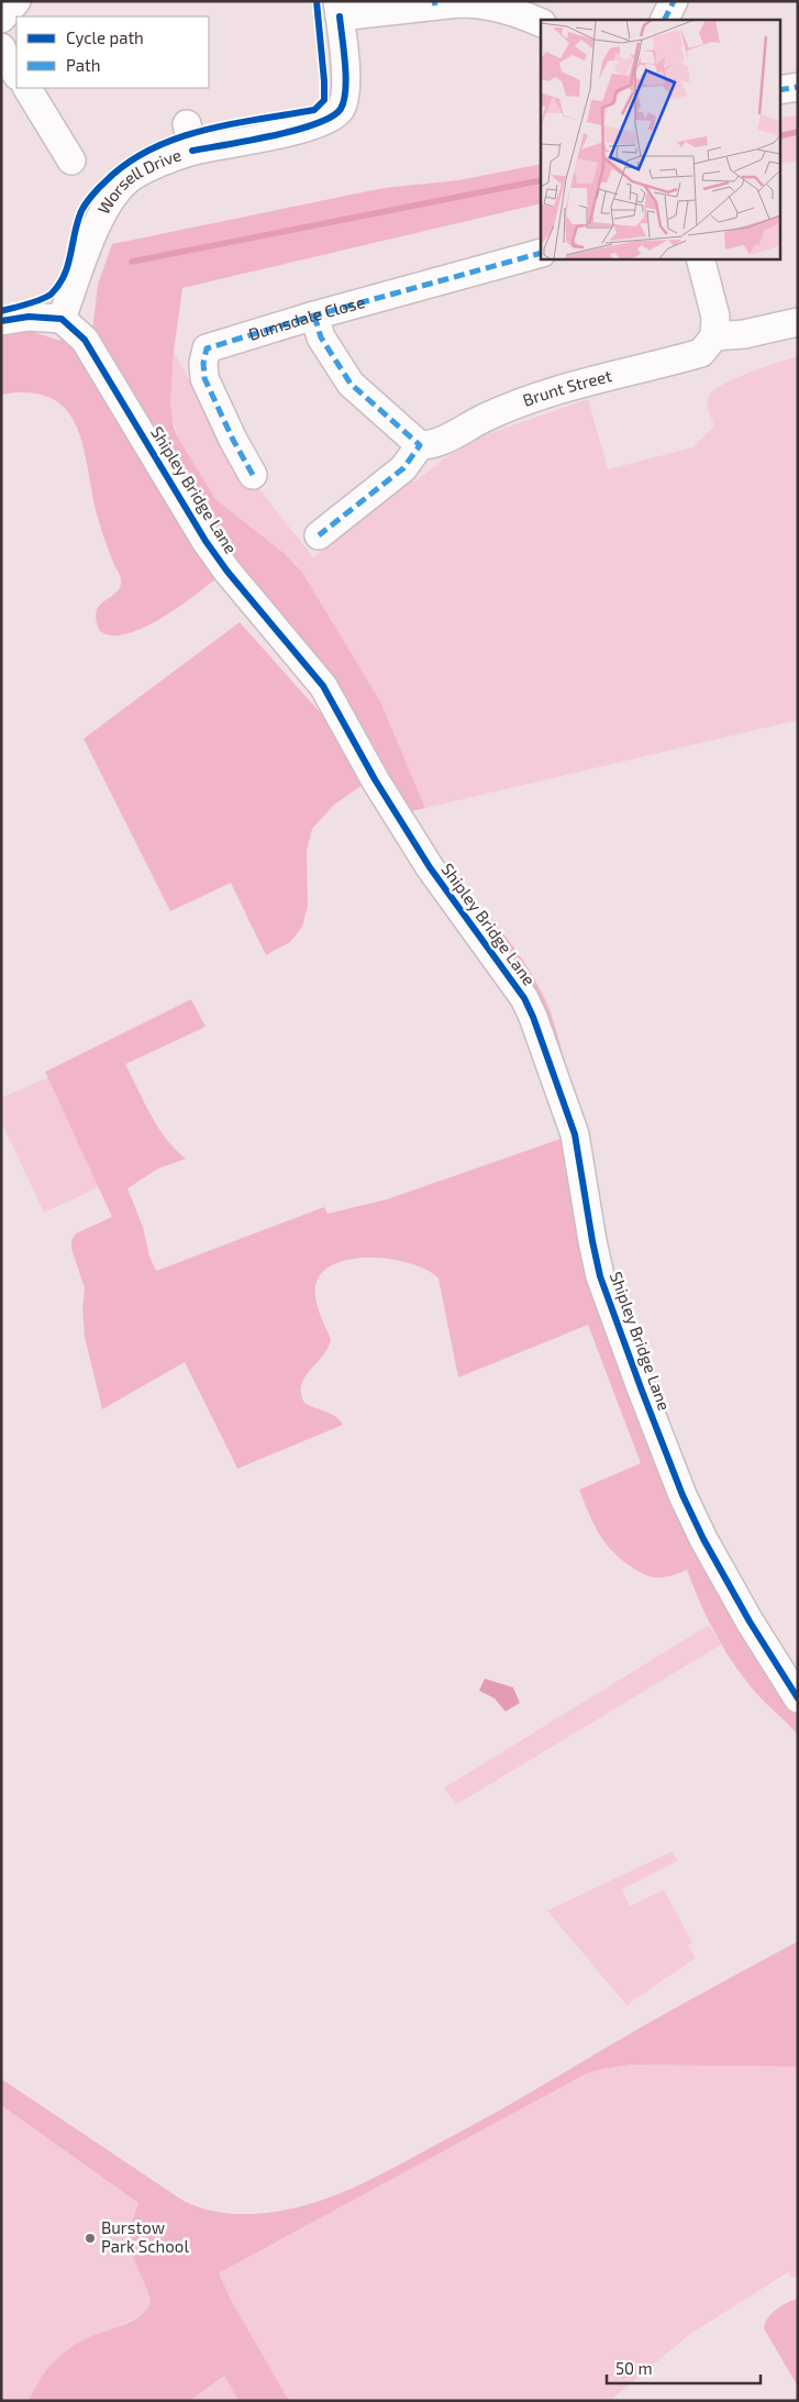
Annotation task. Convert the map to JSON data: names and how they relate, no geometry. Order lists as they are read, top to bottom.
{
  "streets": {
    "street": [
      "Worsell Drive",
      "Dumsdale Close",
      "Brunt Street",
      "Shipley Bridge Lane"
    ]
  },
  "crossings": [
    ["Worsell Drive", "Shipley Bridge Lane"]
  ],
  "places": ["Burstow Park School"],
  "legend": ["Cycle path", "Path"],
  "scale_bar": "50 m"
}
